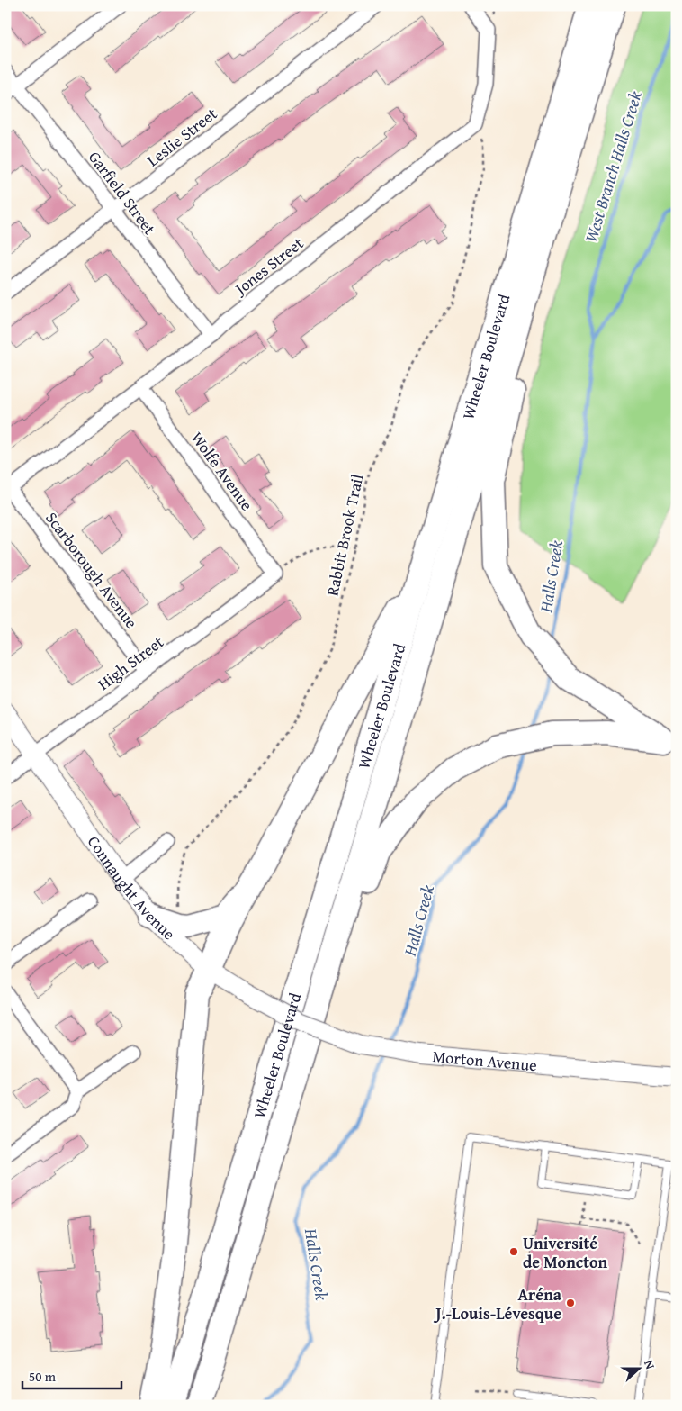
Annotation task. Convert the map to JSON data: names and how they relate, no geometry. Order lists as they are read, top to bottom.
{
  "streets": {
    "highway": ["Wheeler Boulevard"],
    "street": [
      "Leslie Street",
      "Garfield Street",
      "Jones Street",
      "Wolfe Avenue",
      "Scarborough Avenue",
      "High Street",
      "Connaught Avenue",
      "Morton Avenue"
    ],
    "path": ["Rabbit Brook Trail"]
  },
  "crossings": [
    ["Leslie Street", "Garfield Street"],
    ["Garfield Street", "Jones Street"],
    ["Jones Street", "Wolfe Avenue"],
    ["Jones Street", "Rabbit Brook Trail"],
    ["Jones Street", "Scarborough Avenue"],
    ["Wolfe Avenue", "High Street"],
    ["Scarborough Avenue", "High Street"],
    ["High Street", "Connaught Avenue"],
    ["Connaught Avenue", "Morton Avenue"]
  ],
  "water": ["West Branch Halls Creek", "Halls Creek"],
  "places": ["Université de Moncton", "Aréna J.-Louis-Lévesque"],
  "scale_bar": "50 m",
  "north": "right"
}
